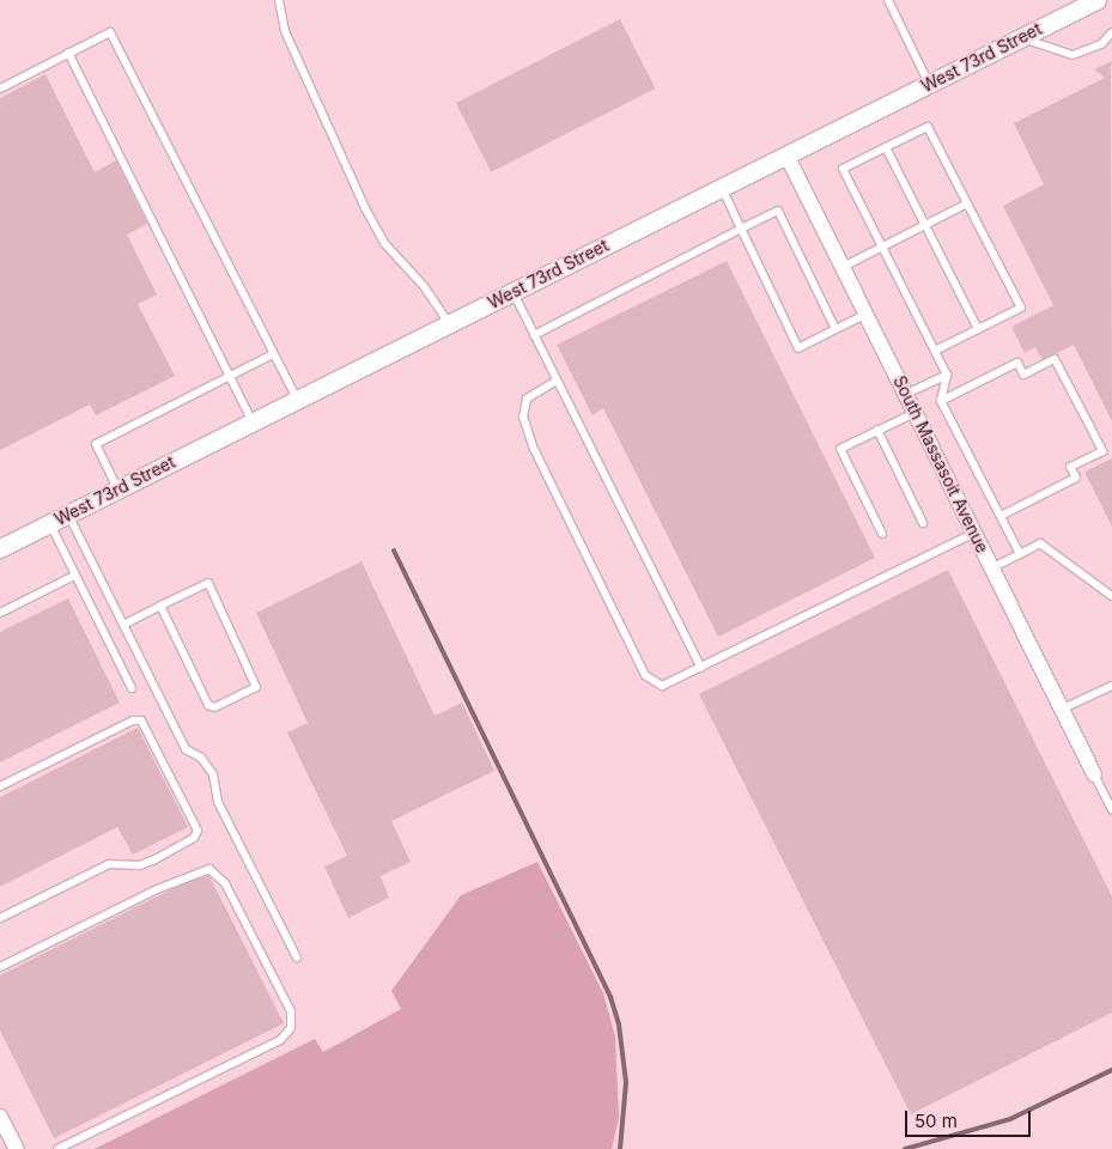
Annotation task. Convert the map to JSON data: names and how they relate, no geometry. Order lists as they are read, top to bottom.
{
  "streets": {
    "street": ["West 73rd Street", "South Massasoit Avenue"]
  },
  "crossings": [
    ["West 73rd Street", "South Massasoit Avenue"]
  ],
  "scale_bar": "50 m"
}
